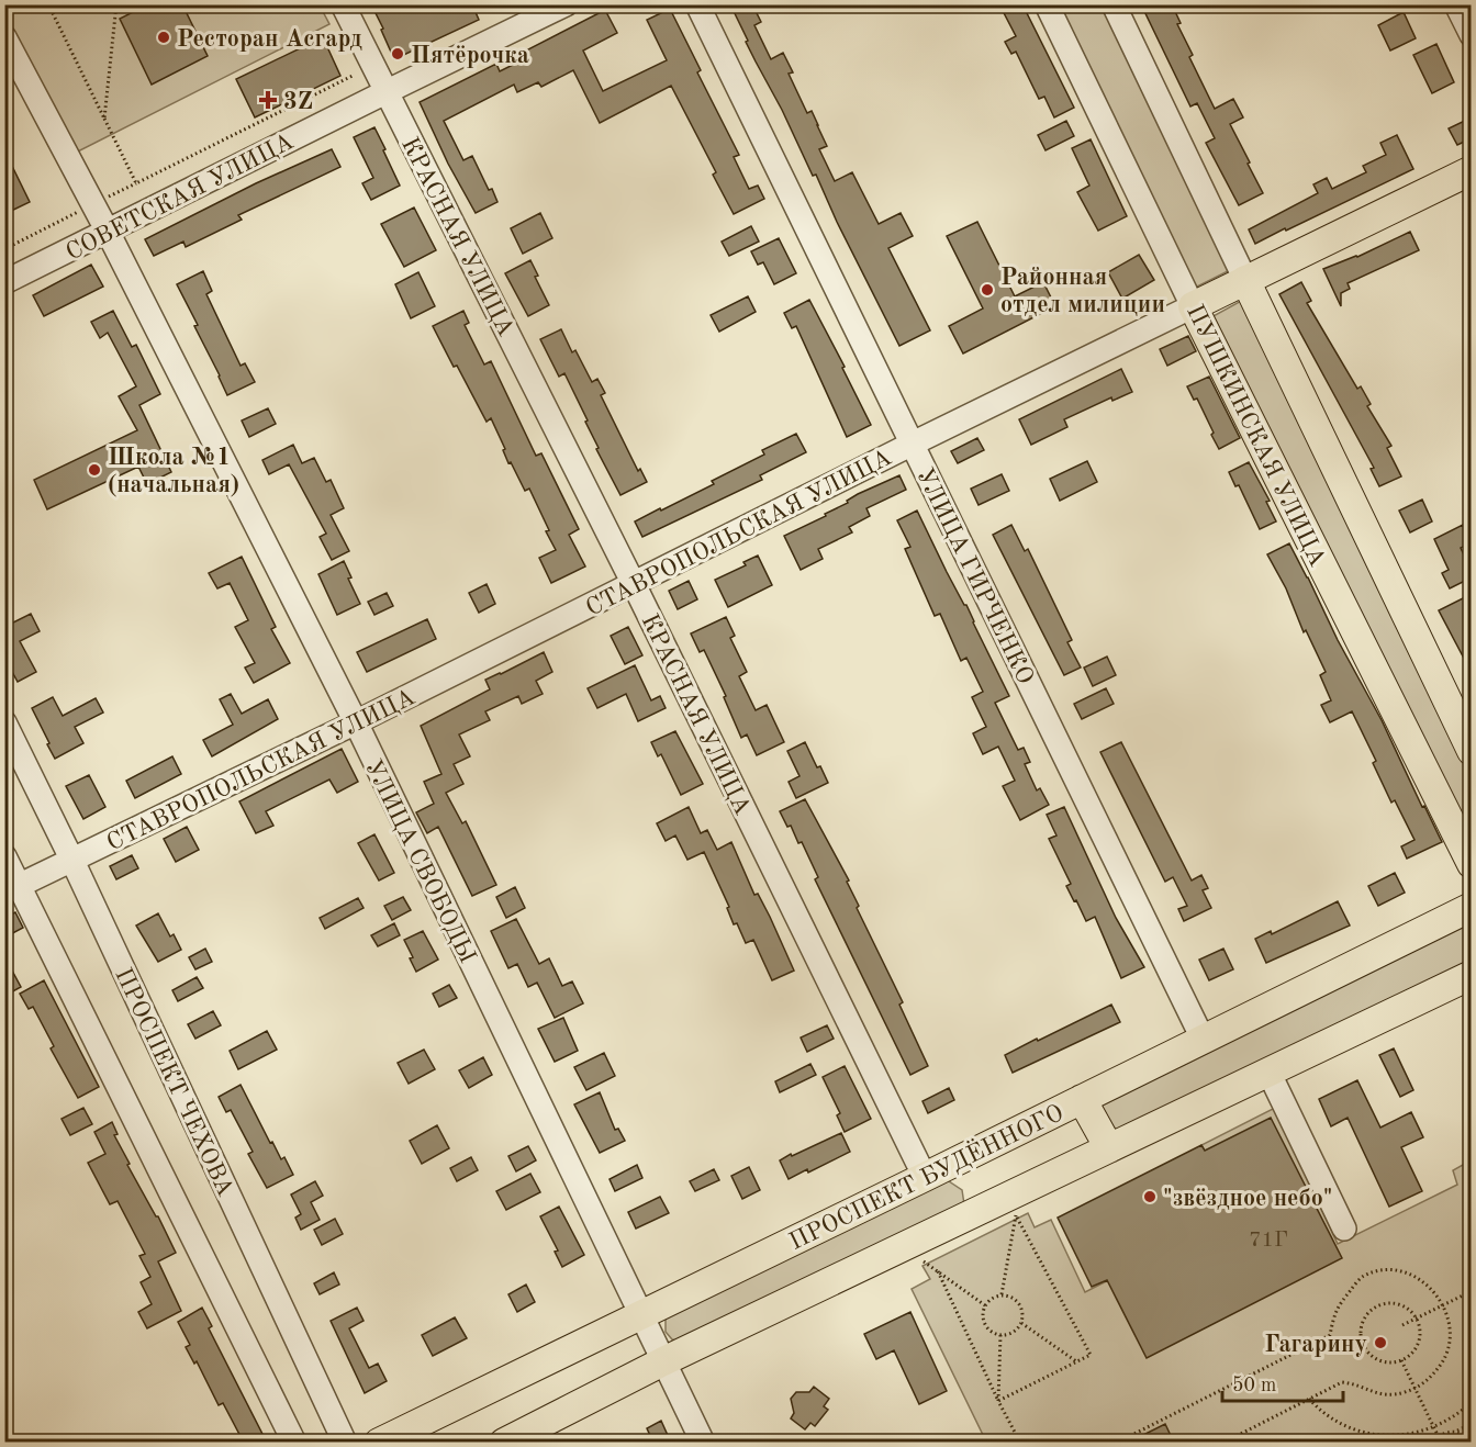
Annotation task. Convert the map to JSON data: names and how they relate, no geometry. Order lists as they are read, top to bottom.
{
  "streets": {
    "main road": ["ПУШКИНСКАЯ УЛИЦА", "СТАВРОПОЛЬСКАЯ УЛИЦА", "ПРОСПЕКТ БУДЁННОГО"],
    "street": [
      "СОВЕТСКАЯ УЛИЦА",
      "КРАСНАЯ УЛИЦА",
      "УЛИЦА ГИРЧЕНКО",
      "УЛИЦА СВОБОДЫ",
      "ПРОСПЕКТ ЧЕХОВА"
    ]
  },
  "crossings": [
    ["СОВЕТСКАЯ УЛИЦА", "КРАСНАЯ УЛИЦА"],
    ["СОВЕТСКАЯ УЛИЦА", "УЛИЦА СВОБОДЫ"],
    ["КРАСНАЯ УЛИЦА", "СТАВРОПОЛЬСКАЯ УЛИЦА"],
    ["КРАСНАЯ УЛИЦА", "ПРОСПЕКТ БУДЁННОГО"],
    ["ПУШКИНСКАЯ УЛИЦА", "СТАВРОПОЛЬСКАЯ УЛИЦА"],
    ["СТАВРОПОЛЬСКАЯ УЛИЦА", "УЛИЦА ГИРЧЕНКО"],
    ["СТАВРОПОЛЬСКАЯ УЛИЦА", "УЛИЦА СВОБОДЫ"],
    ["СТАВРОПОЛЬСКАЯ УЛИЦА", "ПРОСПЕКТ ЧЕХОВА"],
    ["УЛИЦА ГИРЧЕНКО", "ПРОСПЕКТ БУДЁННОГО"],
    ["УЛИЦА СВОБОДЫ", "ПРОСПЕКТ БУДЁННОГО"]
  ],
  "places": {
    "other": [
      "Ресторан Асгард",
      "Пятёрочка",
      "Районная отдел милиции",
      "Школа №1 (начальная)",
      "\"звёздное небо\"",
      "Гагарину"
    ],
    "health": ["3Z"]
  },
  "house_numbers": ["71Г"],
  "scale_bar": "50 m"
}
